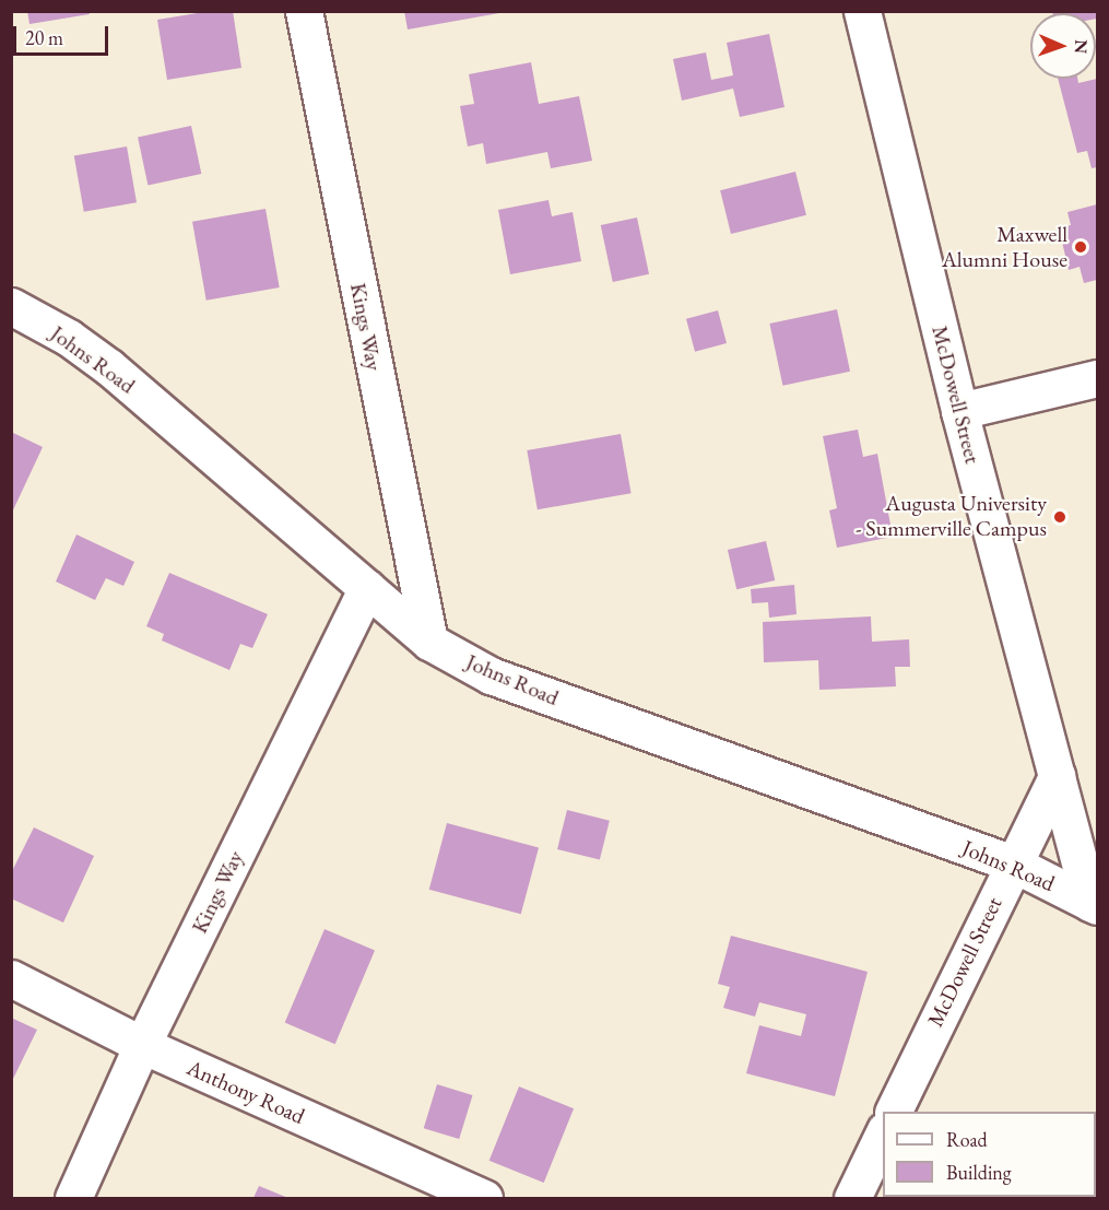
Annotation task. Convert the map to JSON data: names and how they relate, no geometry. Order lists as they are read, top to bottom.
{
  "streets": {
    "street": [
      "Kings Way",
      "Johns Road",
      "McDowell Street",
      "Anthony Road"
    ]
  },
  "crossings": [
    ["Kings Way", "Johns Road"],
    ["Kings Way", "Anthony Road"],
    ["Johns Road", "McDowell Street"]
  ],
  "places": ["Maxwell Alumni House", "Augusta University - Summerville Campus"],
  "legend": ["Road", "Building"],
  "scale_bar": "20 m",
  "north": "right"
}
